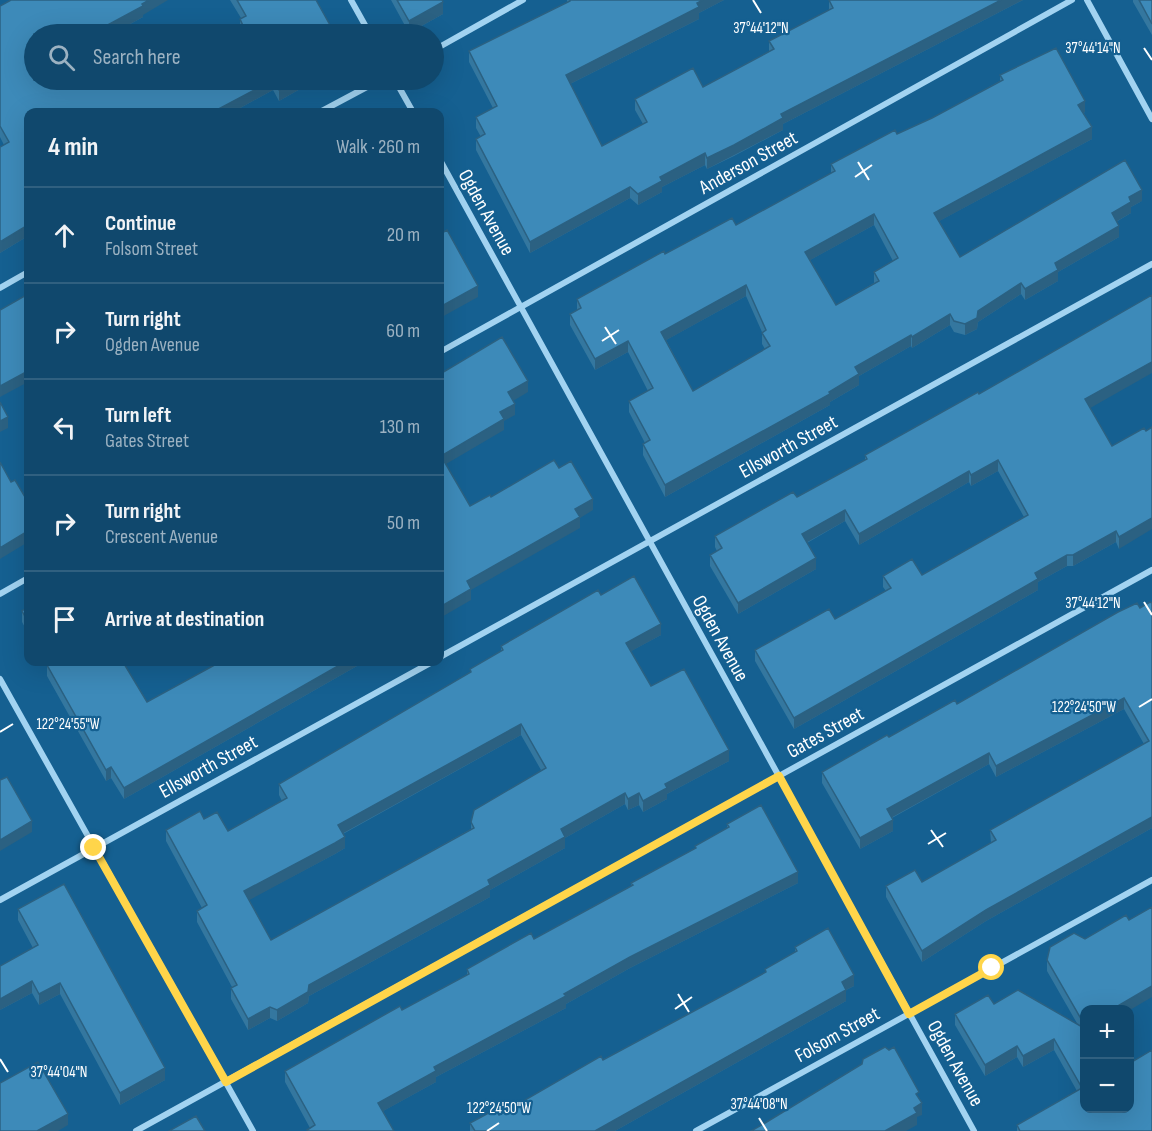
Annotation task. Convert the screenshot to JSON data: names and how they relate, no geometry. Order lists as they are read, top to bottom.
{
  "streets": {
    "street": [
      "Anderson Street",
      "Ogden Avenue",
      "Ellsworth Street",
      "Gates Street",
      "Folsom Street"
    ]
  },
  "crossings": [
    ["Anderson Street", "Ogden Avenue"],
    ["Ogden Avenue", "Ellsworth Street"],
    ["Ogden Avenue", "Gates Street"],
    ["Ogden Avenue", "Folsom Street"]
  ],
  "page": {
    "search": "Search here",
    "heading": ["4 min", "Walk · 260 m"],
    "list": [
      ["Continue", "Folsom Street", "20 m"],
      ["Turn right", "Ogden Avenue", "60 m"],
      ["Turn left", "Gates Street", "130 m"],
      ["Turn right", "Crescent Avenue", "50 m"],
      "Arrive at destination"
    ],
    "map_buttons": ["+", "−"]
  },
  "coordinates": [
    "37°44'12\"N",
    "37°44'14\"N",
    "122°24'50\"W",
    "122°24'55\"W",
    "37°44'04\"N",
    "37°44'08\"N"
  ]
}
